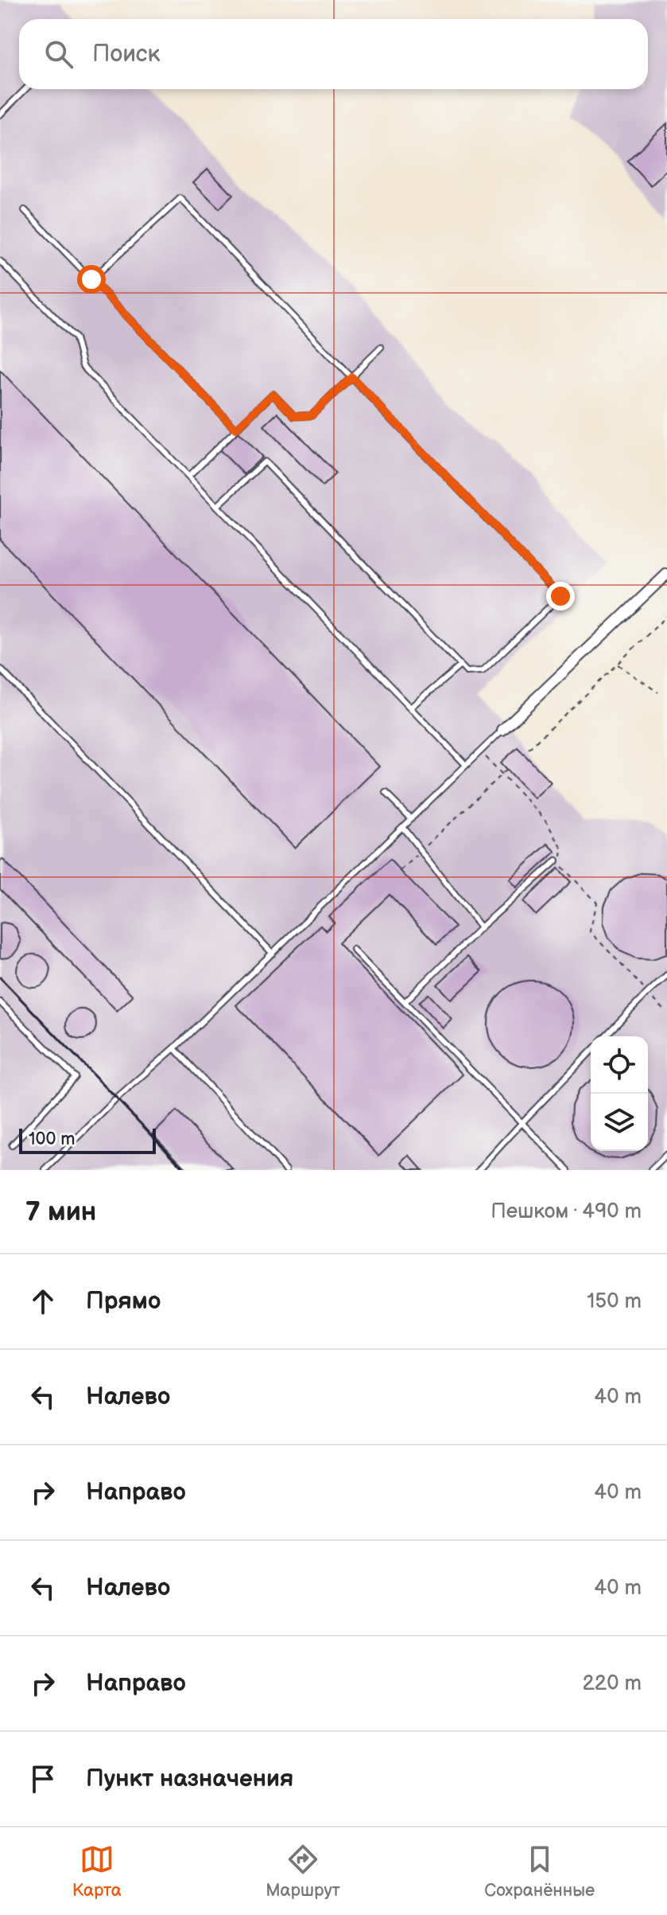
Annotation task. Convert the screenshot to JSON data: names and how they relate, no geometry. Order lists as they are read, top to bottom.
{
  "scale_bar": "100 m",
  "page": {
    "search": "Поиск",
    "scale": "100 m",
    "heading": ["7 мин", "Пешком · 490 m"],
    "list": [
      ["Прямо", "150 m"],
      ["Налево", "40 m"],
      ["Направо", "40 m"],
      ["Налево", "40 m"],
      ["Направо", "220 m"],
      "Пункт назначения"
    ],
    "nav": ["Карта", "Маршрут", "Сохранённые"]
  }
}
